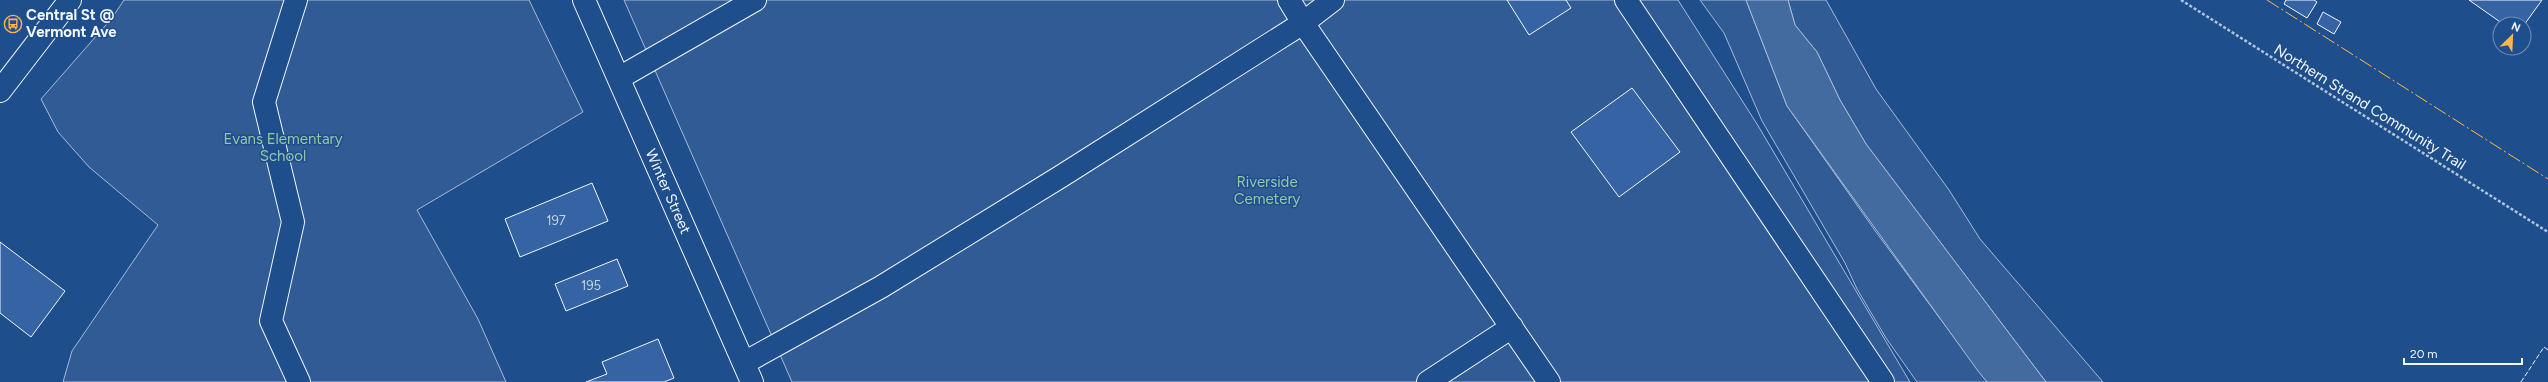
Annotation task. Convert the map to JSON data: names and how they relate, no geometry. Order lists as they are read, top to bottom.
{
  "streets": {
    "main road": ["Winter Street"],
    "path": ["Northern Strand Community Trail"]
  },
  "parks": ["Evans Elementary School", "Riverside Cemetery"],
  "places": {
    "bus stop": ["Central St @ Vermont Ave"]
  },
  "house_numbers": ["197", "195"],
  "scale_bar": "20 m",
  "north": "top right"
}
